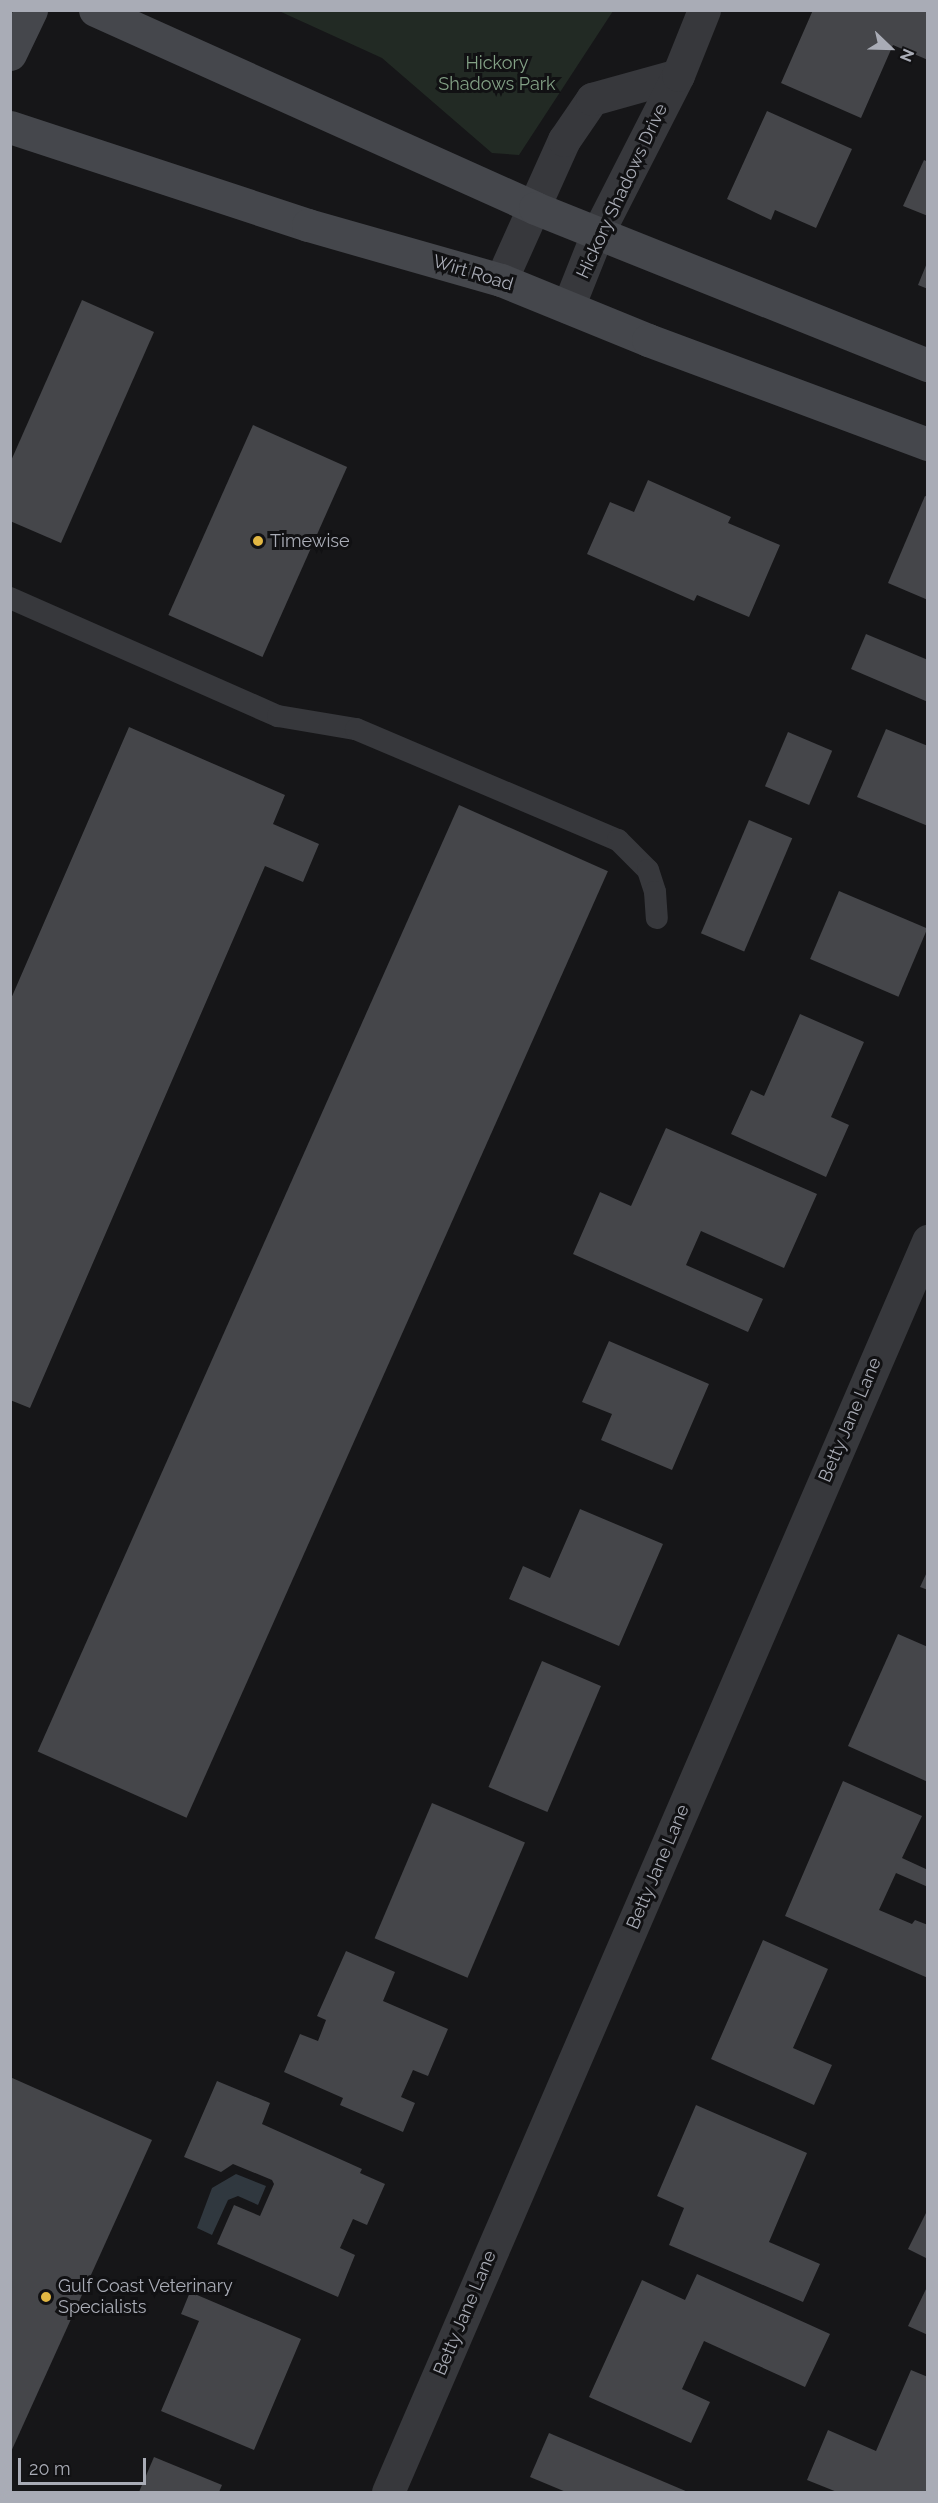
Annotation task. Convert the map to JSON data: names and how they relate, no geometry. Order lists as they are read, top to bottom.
{
  "streets": {
    "main road": ["Wirt Road"],
    "street": ["Hickory Shadows Drive", "Betty Jane Lane"]
  },
  "crossings": [
    ["Hickory Shadows Drive", "Wirt Road"]
  ],
  "parks": ["Hickory Shadows Park"],
  "places": ["Timewise", "Gulf Coast Veterinary Specialists"],
  "scale_bar": "20 m",
  "north": "bottom right"
}
